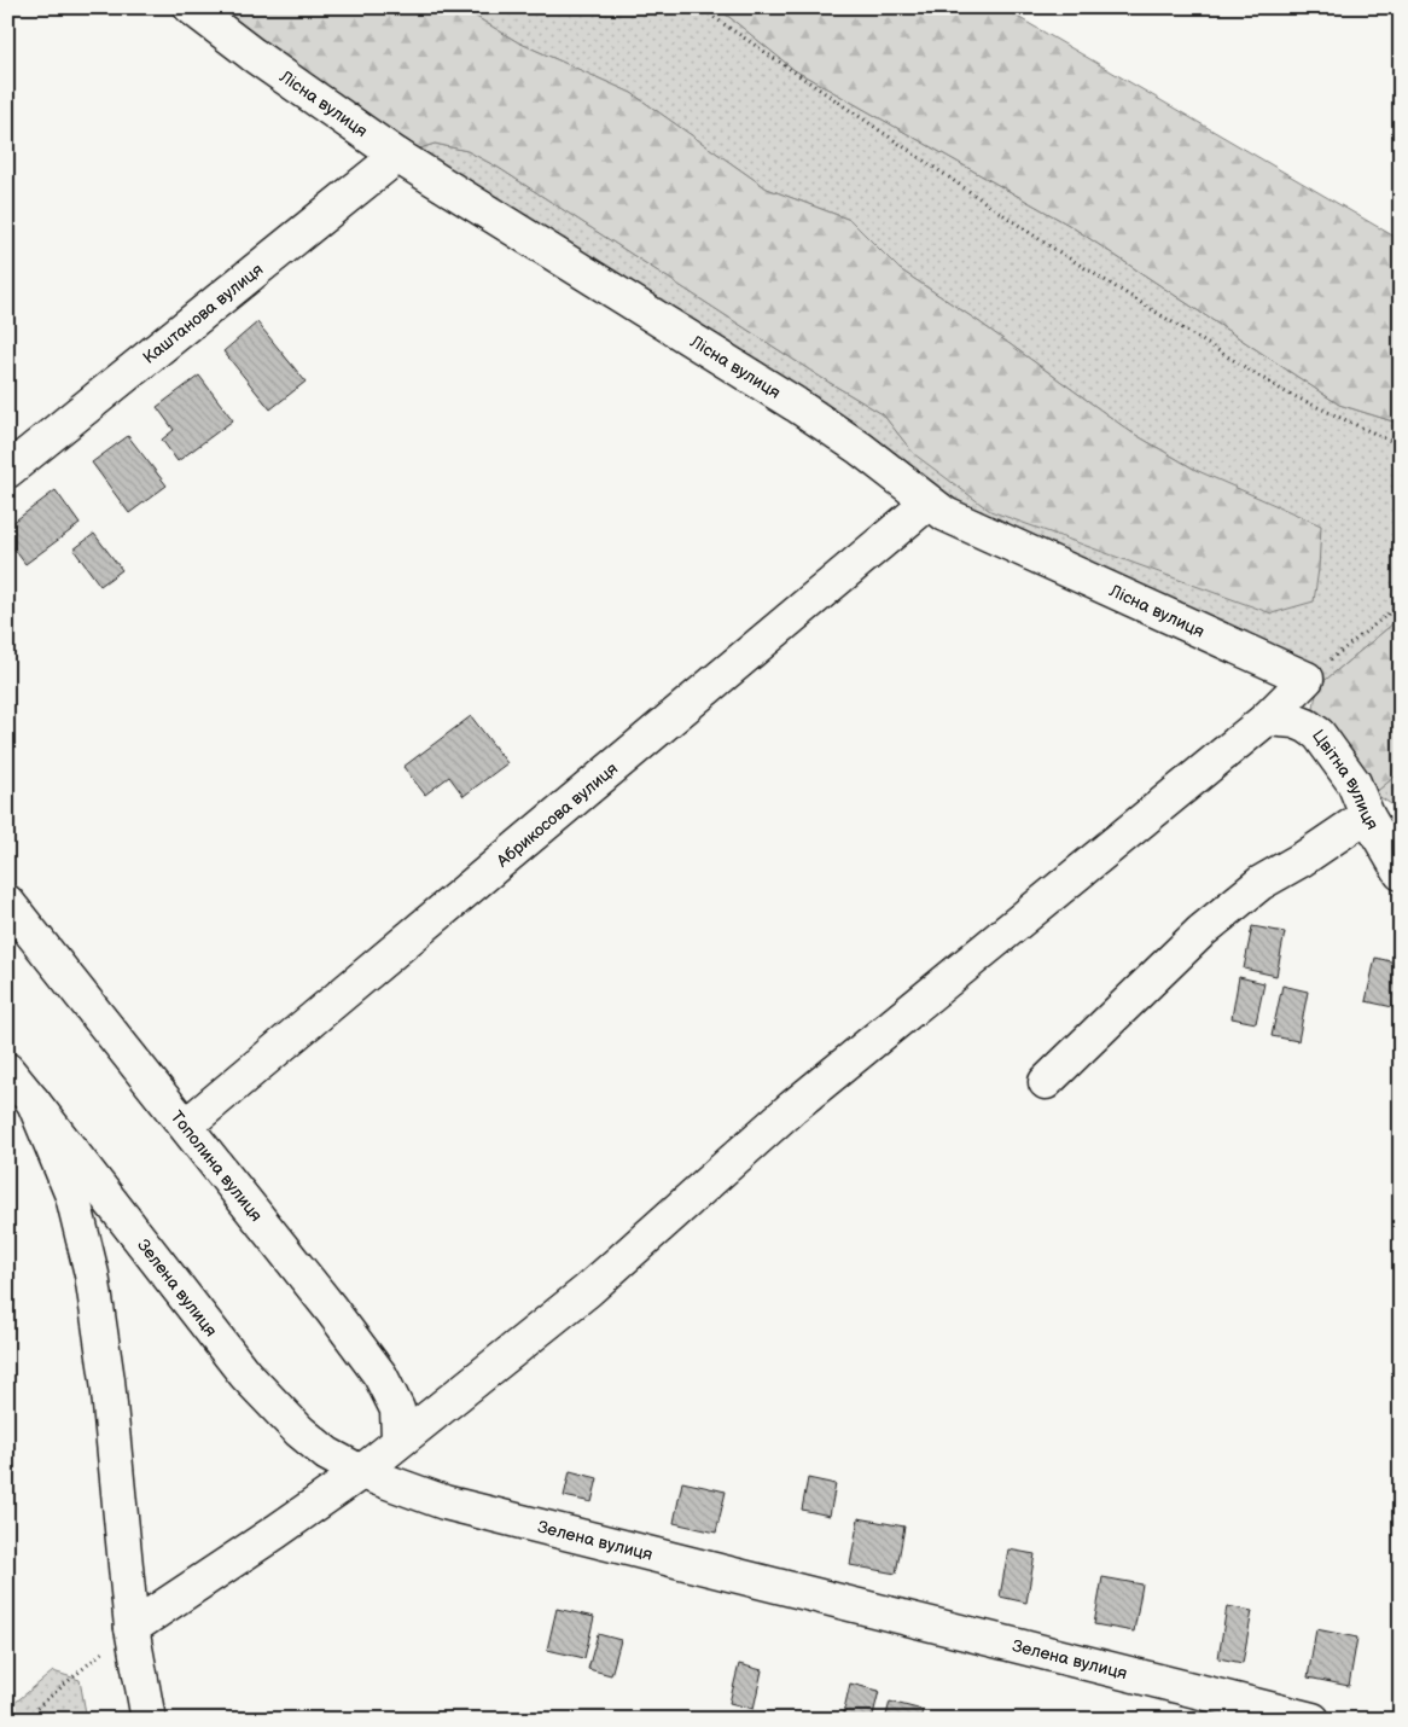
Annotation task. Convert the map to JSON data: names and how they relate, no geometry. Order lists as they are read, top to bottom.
{
  "streets": {
    "street": [
      "Лісна вулиця",
      "Каштанова вулиця",
      "Цвітна вулиця",
      "Абрикосова вулиця",
      "Тополина вулиця",
      "Зелена вулиця"
    ]
  },
  "crossings": [
    ["Лісна вулиця", "Каштанова вулиця"],
    ["Лісна вулиця", "Абрикосова вулиця"],
    ["Абрикосова вулиця", "Тополина вулиця"]
  ]
}
